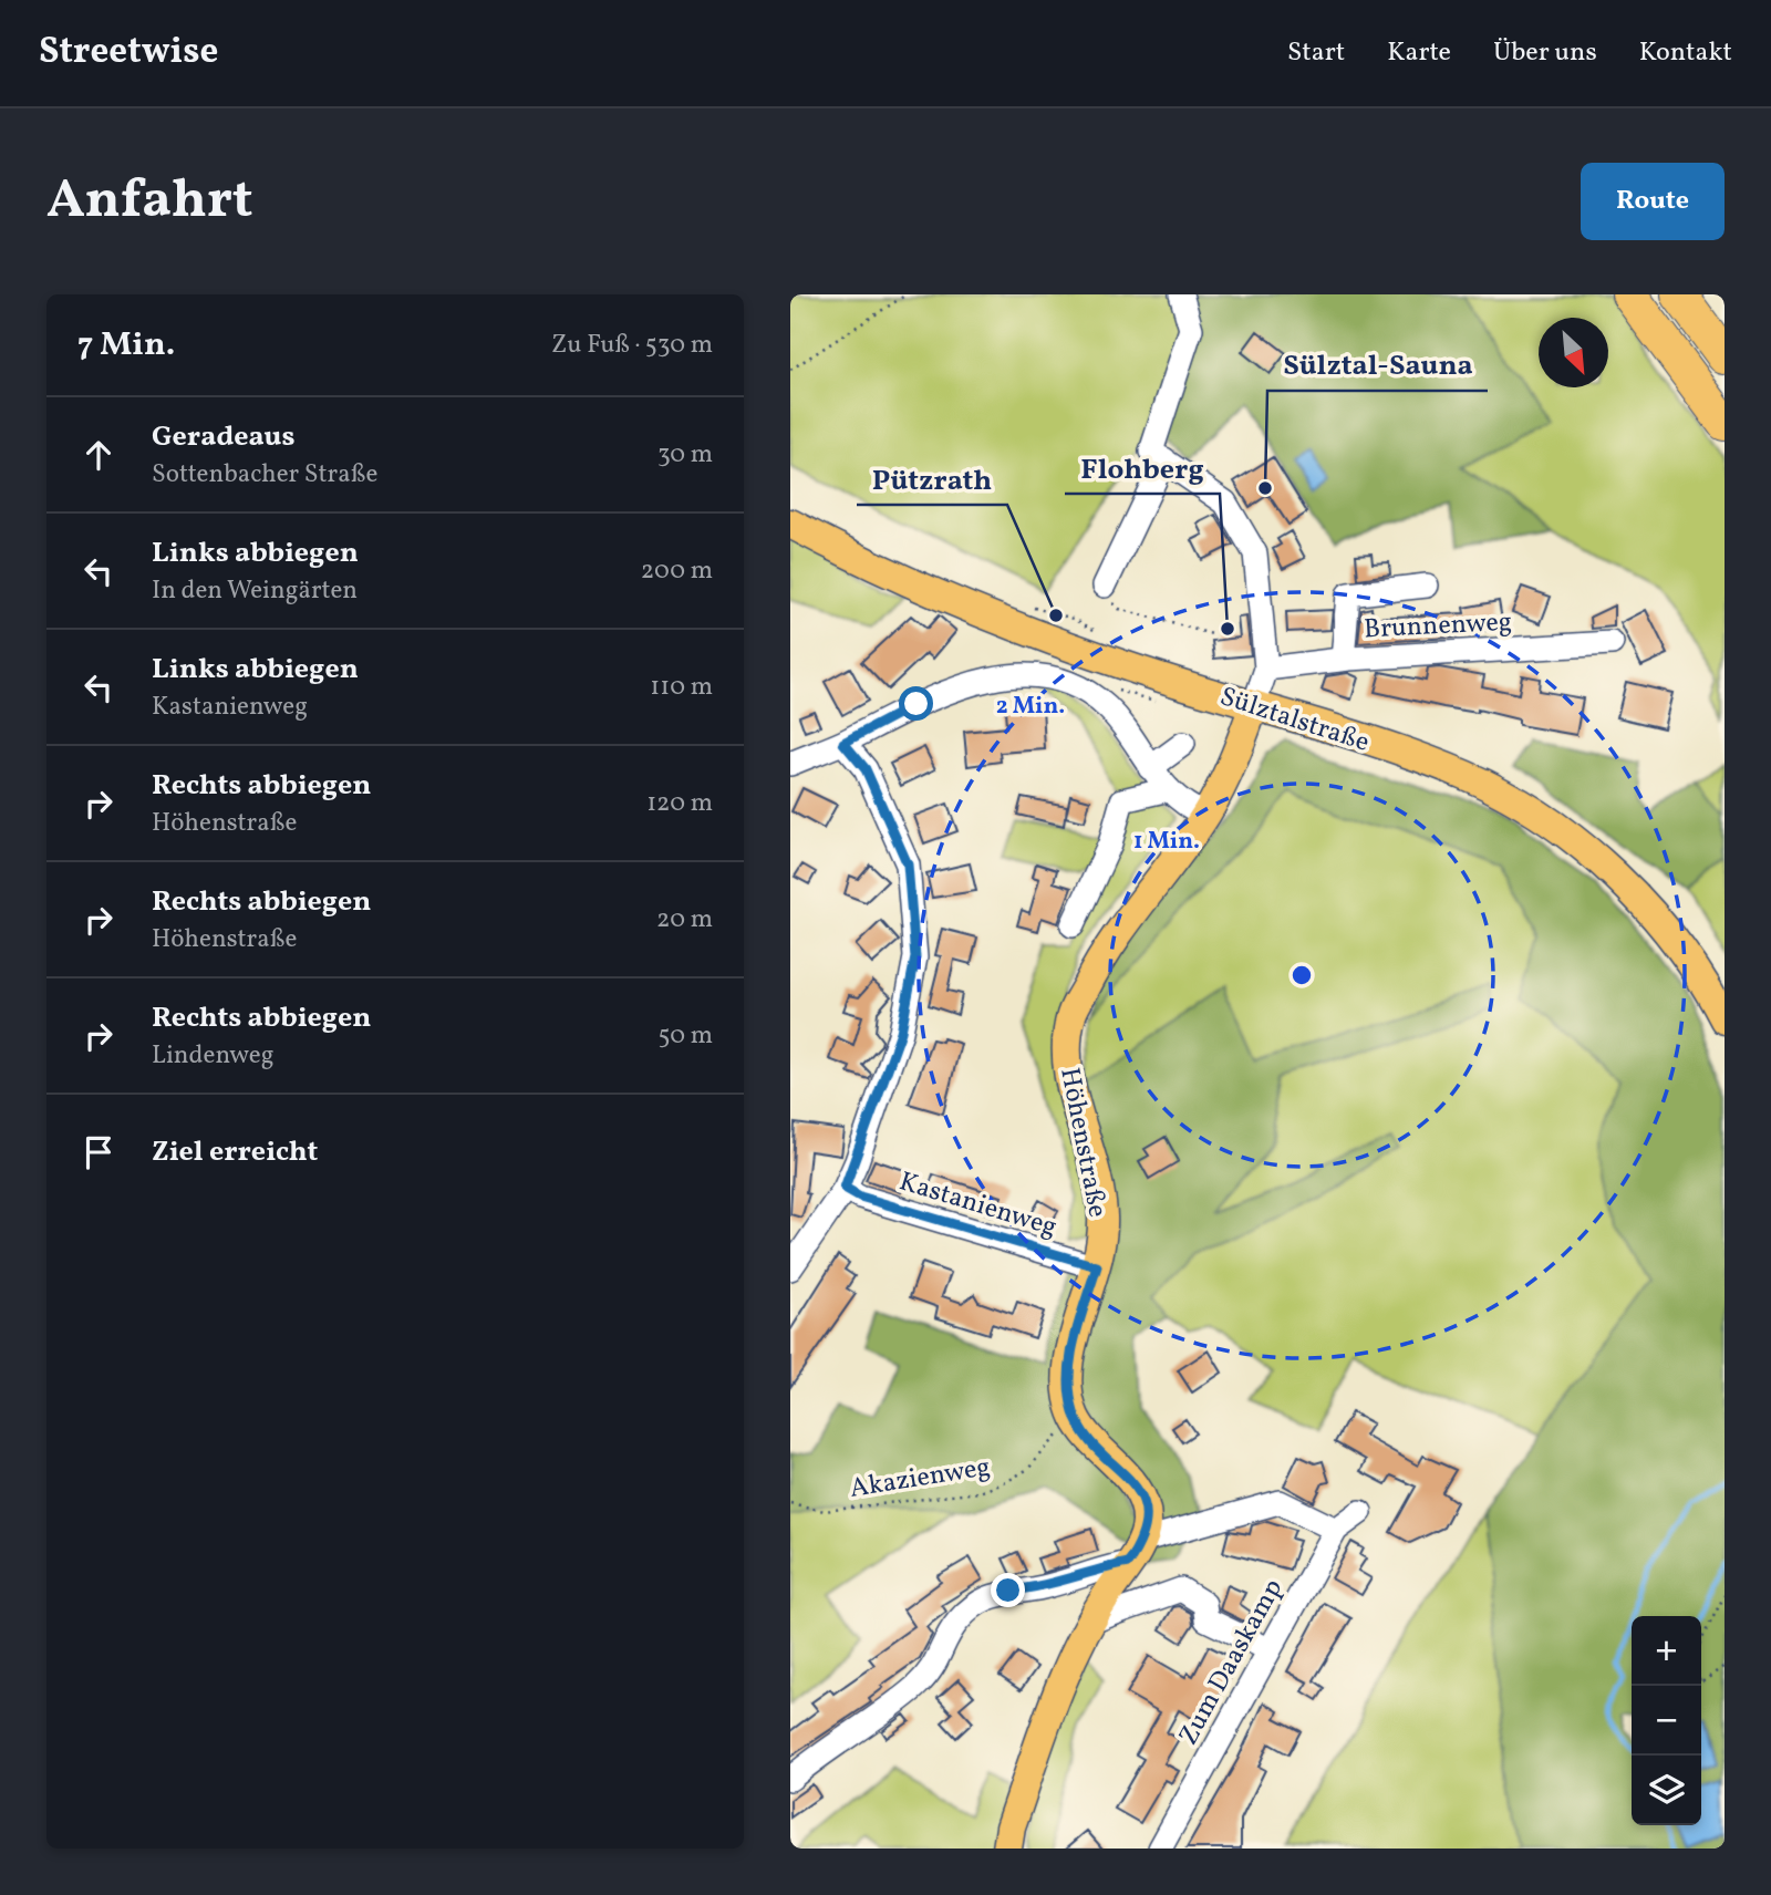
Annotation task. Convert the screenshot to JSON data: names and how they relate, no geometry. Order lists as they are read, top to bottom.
{
  "streets": {
    "main road": ["Sülztalstraße", "Höhenstraße"],
    "street": ["Brunnenweg", "Kastanienweg", "Zum Daaskamp"],
    "path": ["Akazienweg"]
  },
  "crossings": [
    ["Sülztalstraße", "Höhenstraße"],
    ["Höhenstraße", "Kastanienweg"],
    ["Höhenstraße", "Akazienweg"]
  ],
  "places": ["Sülztal-Sauna", "Pützrath", "Flohberg"],
  "north": "bottom right",
  "page": {
    "header": "Streetwise",
    "nav": [
      "Start",
      "Karte",
      "Über uns",
      "Kontakt"
    ],
    "buttons": "Route",
    "title": "Anfahrt",
    "heading": ["7 Min.", "Zu Fuß · 530 m"],
    "list": [
      ["Geradeaus", "Sottenbacher Straße", "30 m"],
      ["Links abbiegen", "In den Weingärten", "200 m"],
      ["Links abbiegen", "Kastanienweg", "110 m"],
      ["Rechts abbiegen", "Höhenstraße", "120 m"],
      ["Rechts abbiegen", "Höhenstraße", "20 m"],
      ["Rechts abbiegen", "Lindenweg", "50 m"],
      "Ziel erreicht"
    ],
    "map_buttons": ["+", "−"]
  },
  "rings": ["2 Min.", "1 Min."]
}
